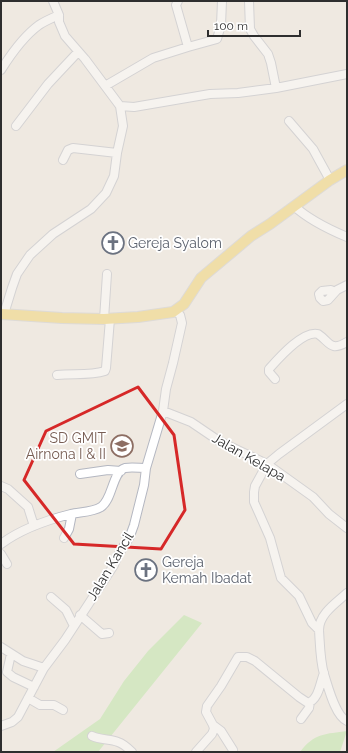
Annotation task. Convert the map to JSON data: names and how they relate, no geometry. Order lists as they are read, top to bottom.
{
  "streets": {
    "street": ["Jalan Kelapa", "Jalan Kancil"]
  },
  "crossings": [
    ["Jalan Kelapa", "Jalan Kancil"]
  ],
  "places": {
    "church": ["Gereja Syalom", "Gereja Kemah Ibadat"],
    "school or university": ["SD GMIT Airnona I & II"]
  },
  "scale_bar": "100 m"
}
